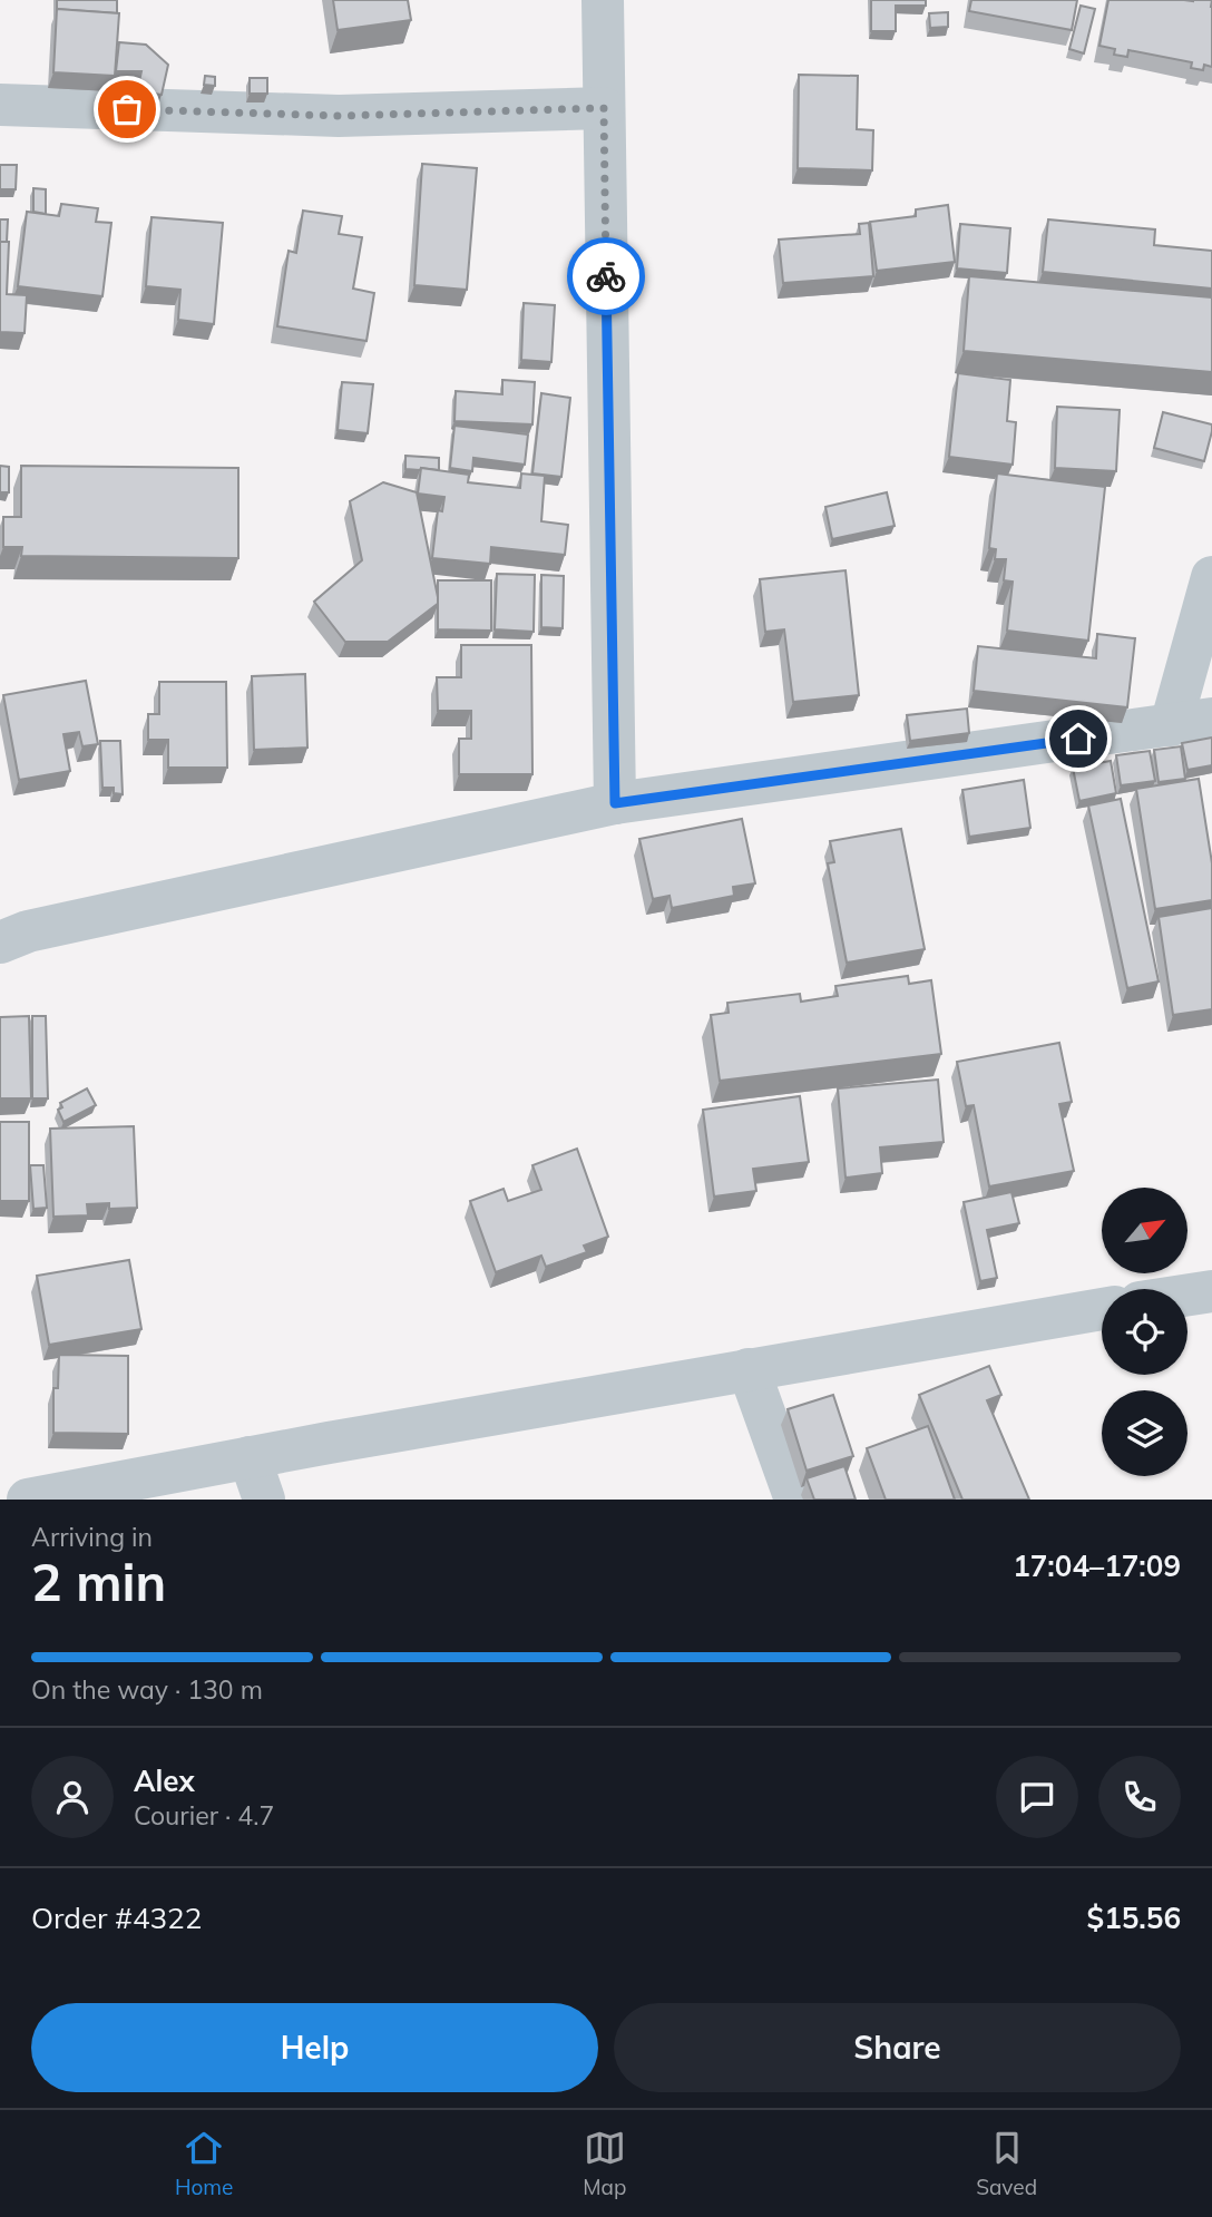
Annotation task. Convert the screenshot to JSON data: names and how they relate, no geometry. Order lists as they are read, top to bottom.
{
  "north": "top right",
  "page": {
    "heading": ["2 min", "Arriving in", "17:04–17:09"],
    "panel": [
      "Alex",
      "Courier · 4.7",
      "Order #4322",
      "$15.56"
    ],
    "bar": "On the way · 130 m",
    "buttons": ["Help", "Share"],
    "tabs": ["Home", "Map", "Saved"]
  }
}
